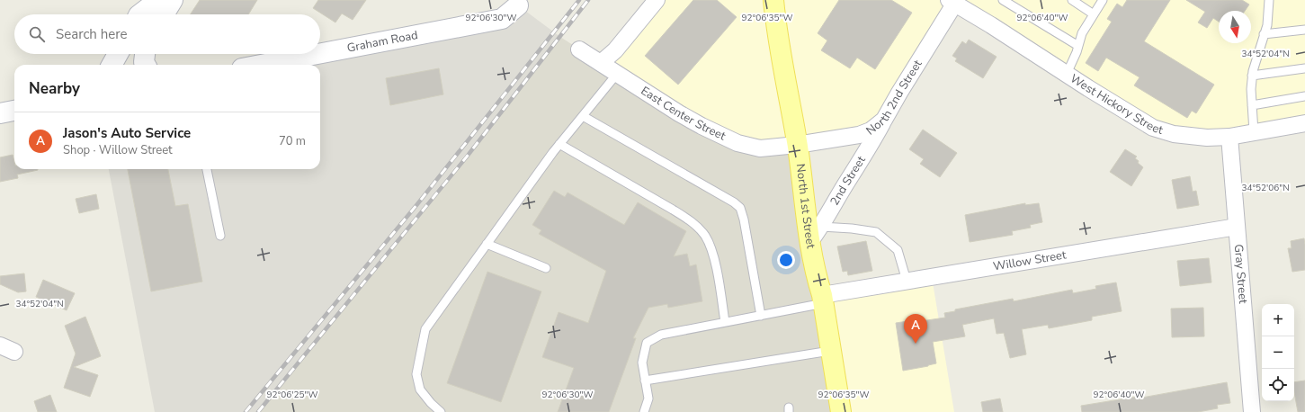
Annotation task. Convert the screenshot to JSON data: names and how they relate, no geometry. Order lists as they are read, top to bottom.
{
  "streets": {
    "main road": ["Graham Road", "North 1st Street"],
    "street": [
      "North 2nd Street",
      "West Hickory Street",
      "East Center Street",
      "2nd Street",
      "Willow Street",
      "Gray Street"
    ]
  },
  "crossings": [
    ["North 2nd Street", "West Hickory Street"],
    ["North 2nd Street", "East Center Street"],
    ["North 2nd Street", "2nd Street"],
    ["North 2nd Street", "North 1st Street"],
    ["West Hickory Street", "Gray Street"],
    ["East Center Street", "North 1st Street"],
    ["2nd Street", "North 1st Street"],
    ["North 1st Street", "Willow Street"],
    ["Willow Street", "Gray Street"]
  ],
  "north": "bottom",
  "page": {
    "search": "Search here",
    "heading": "Nearby",
    "list": [
      {
        "mark": "A",
        "name": "Jason's Auto Service",
        "note": "Shop · Willow Street",
        "value": "70 m"
      }
    ],
    "map_buttons": ["+", "−"],
    "pins": "A"
  },
  "coordinates": [
    "92°06'30\"W",
    "92°06'35\"W",
    "92°06'40\"W",
    "34°52'04\"N",
    "34°52'06\"N",
    "92°06'25\"W"
  ]
}
